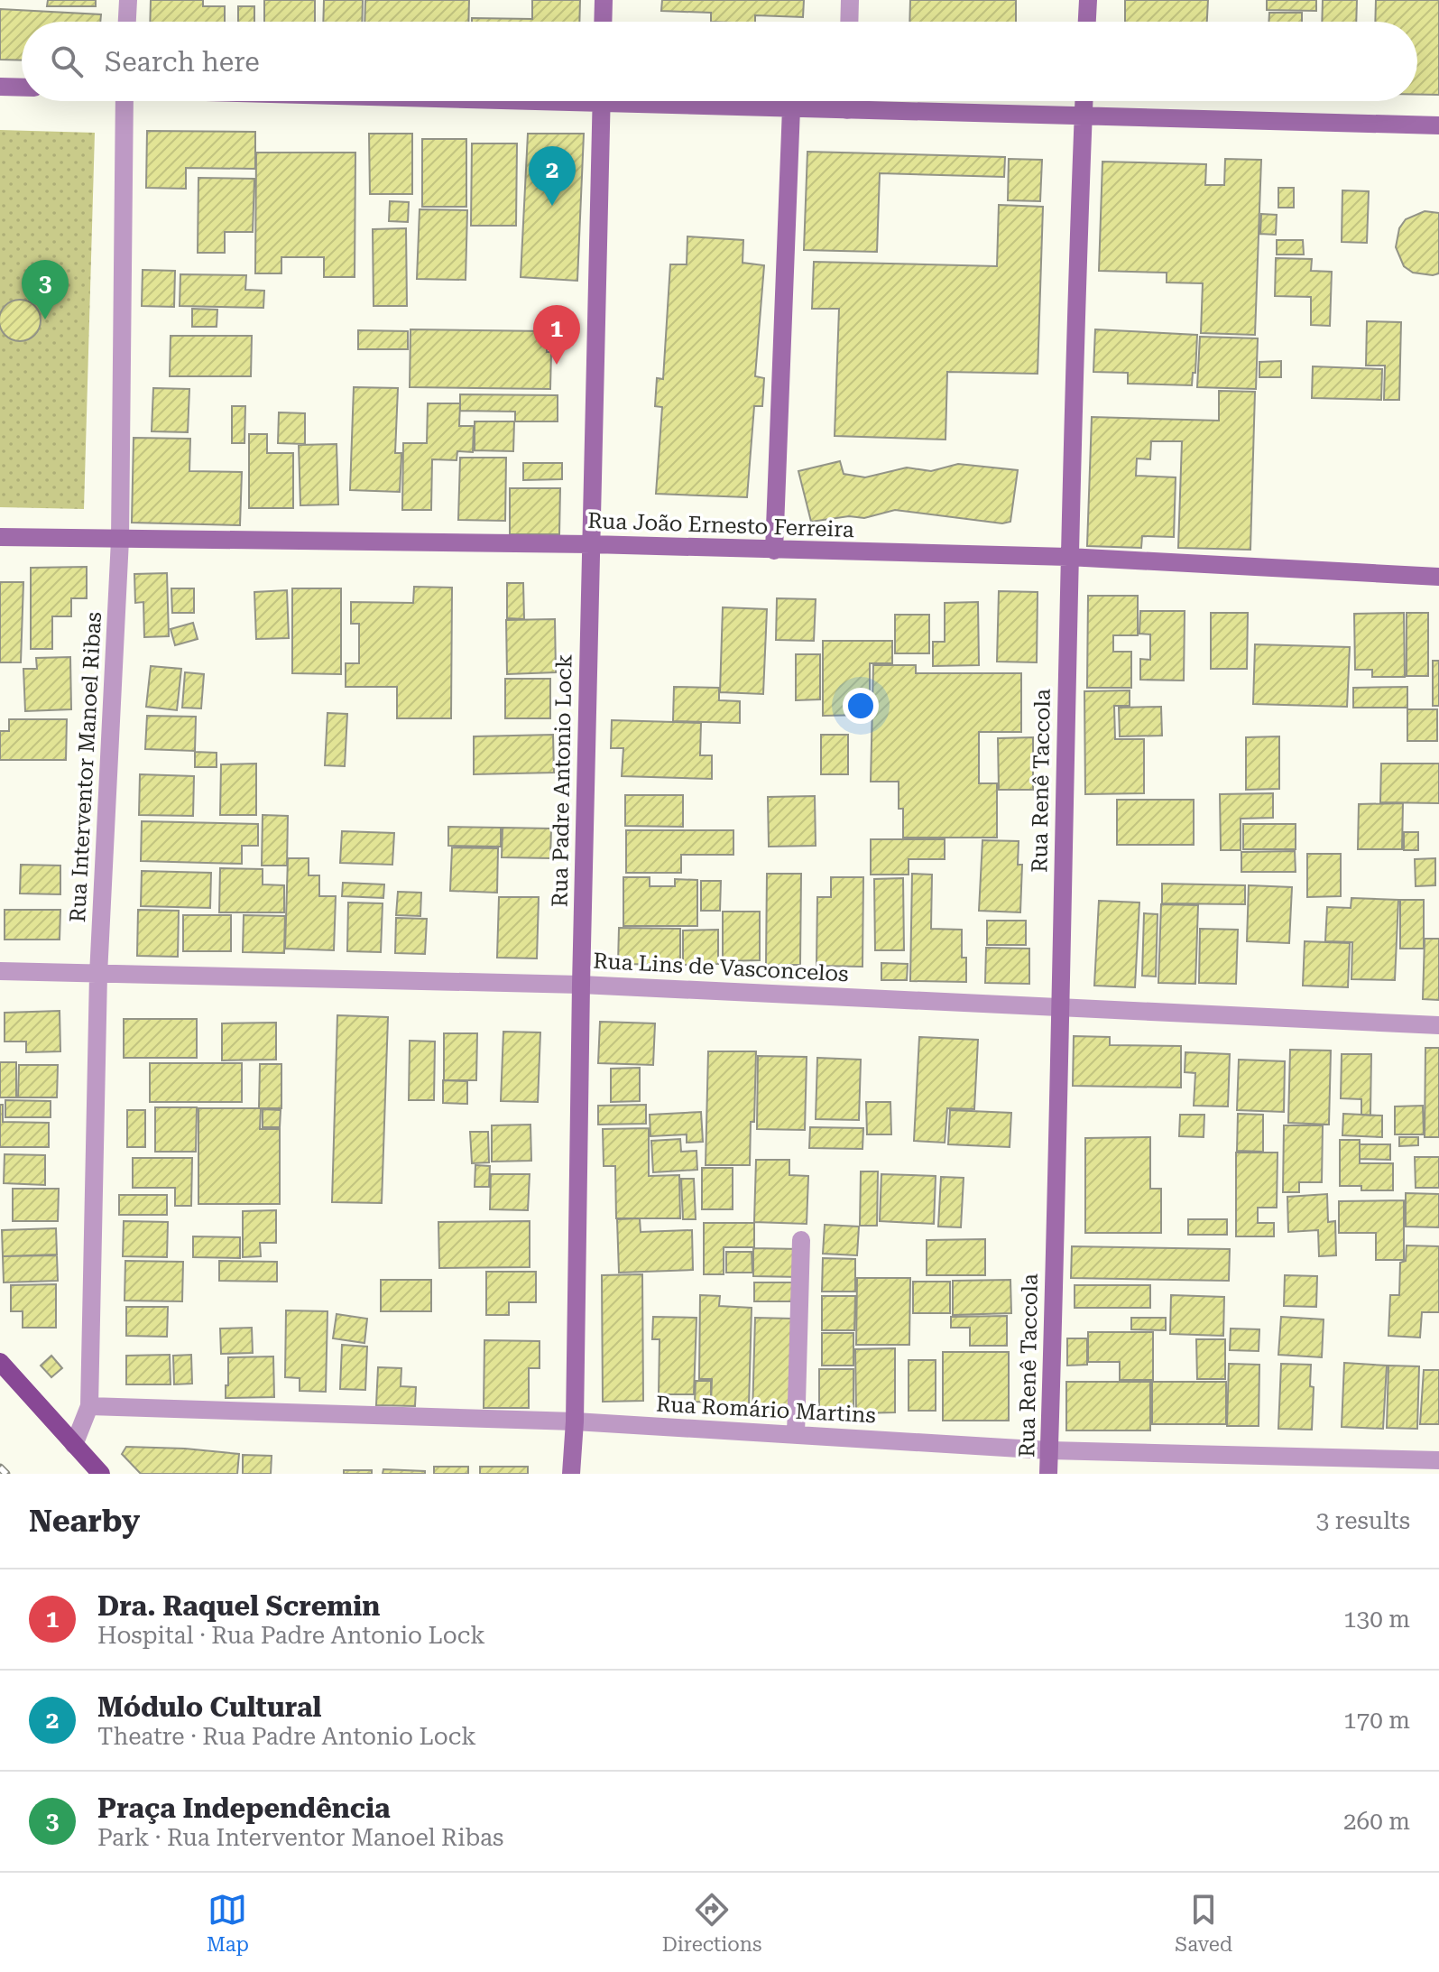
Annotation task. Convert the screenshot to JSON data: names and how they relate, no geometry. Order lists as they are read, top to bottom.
{
  "streets": {
    "street": [
      "Rua João Ernesto Ferreira",
      "Rua Interventor Manoel Ribas",
      "Rua Padre Antonio Lock",
      "Rua Renê Taccola",
      "Rua Lins de Vasconcelos",
      "Rua Romário Martins"
    ]
  },
  "crossings": [
    ["Rua João Ernesto Ferreira", "Rua Interventor Manoel Ribas"],
    ["Rua João Ernesto Ferreira", "Rua Padre Antonio Lock"],
    ["Rua João Ernesto Ferreira", "Rua Renê Taccola"],
    ["Rua Interventor Manoel Ribas", "Rua Lins de Vasconcelos"],
    ["Rua Interventor Manoel Ribas", "Rua Romário Martins"],
    ["Rua Padre Antonio Lock", "Rua Lins de Vasconcelos"],
    ["Rua Padre Antonio Lock", "Rua Romário Martins"],
    ["Rua Renê Taccola", "Rua Lins de Vasconcelos"],
    ["Rua Renê Taccola", "Rua Romário Martins"]
  ],
  "page": {
    "search": "Search here",
    "pins": ["2", "3", "1"],
    "heading": ["Nearby", "3 results"],
    "list": [
      {
        "mark": "1",
        "name": "Dra. Raquel Scremin",
        "note": "Hospital · Rua Padre Antonio Lock",
        "value": "130 m"
      },
      {
        "mark": "2",
        "name": "Módulo Cultural",
        "note": "Theatre · Rua Padre Antonio Lock",
        "value": "170 m"
      },
      {
        "mark": "3",
        "name": "Praça Independência",
        "note": "Park · Rua Interventor Manoel Ribas",
        "value": "260 m"
      }
    ],
    "nav": ["Map", "Directions", "Saved"]
  }
}
